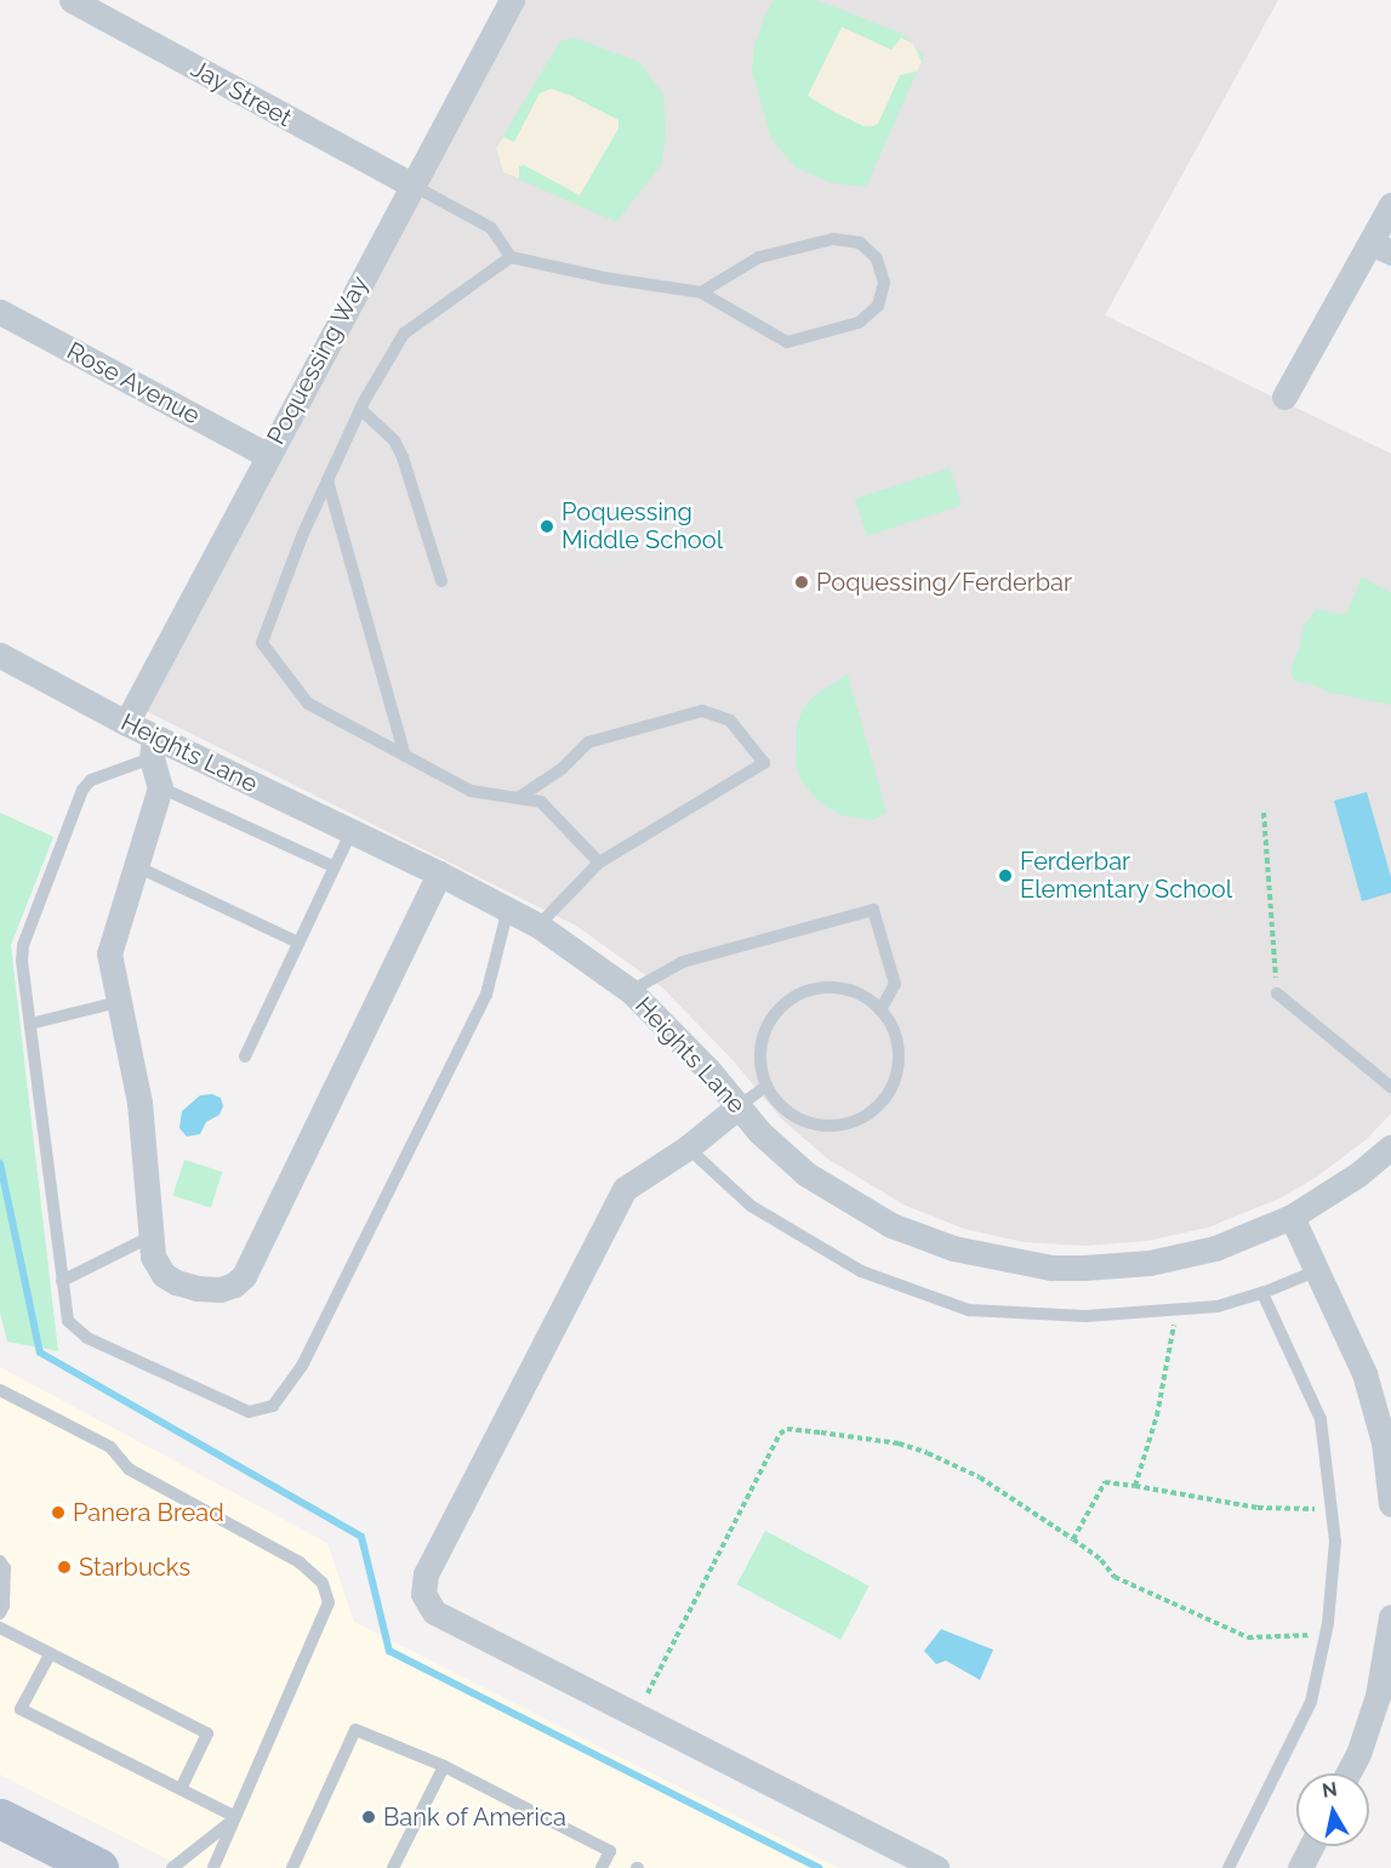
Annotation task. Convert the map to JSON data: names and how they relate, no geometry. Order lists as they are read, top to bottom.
{
  "streets": {
    "street": [
      "Jay Street",
      "Poquessing Way",
      "Rose Avenue",
      "Heights Lane"
    ]
  },
  "crossings": [
    ["Jay Street", "Poquessing Way"],
    ["Poquessing Way", "Rose Avenue"],
    ["Poquessing Way", "Heights Lane"]
  ],
  "places": [
    "Poquessing Middle School",
    "Poquessing/Ferderbar",
    "Ferderbar Elementary School",
    "Panera Bread",
    "Starbucks",
    "Bank of America"
  ],
  "north": "top"
}
